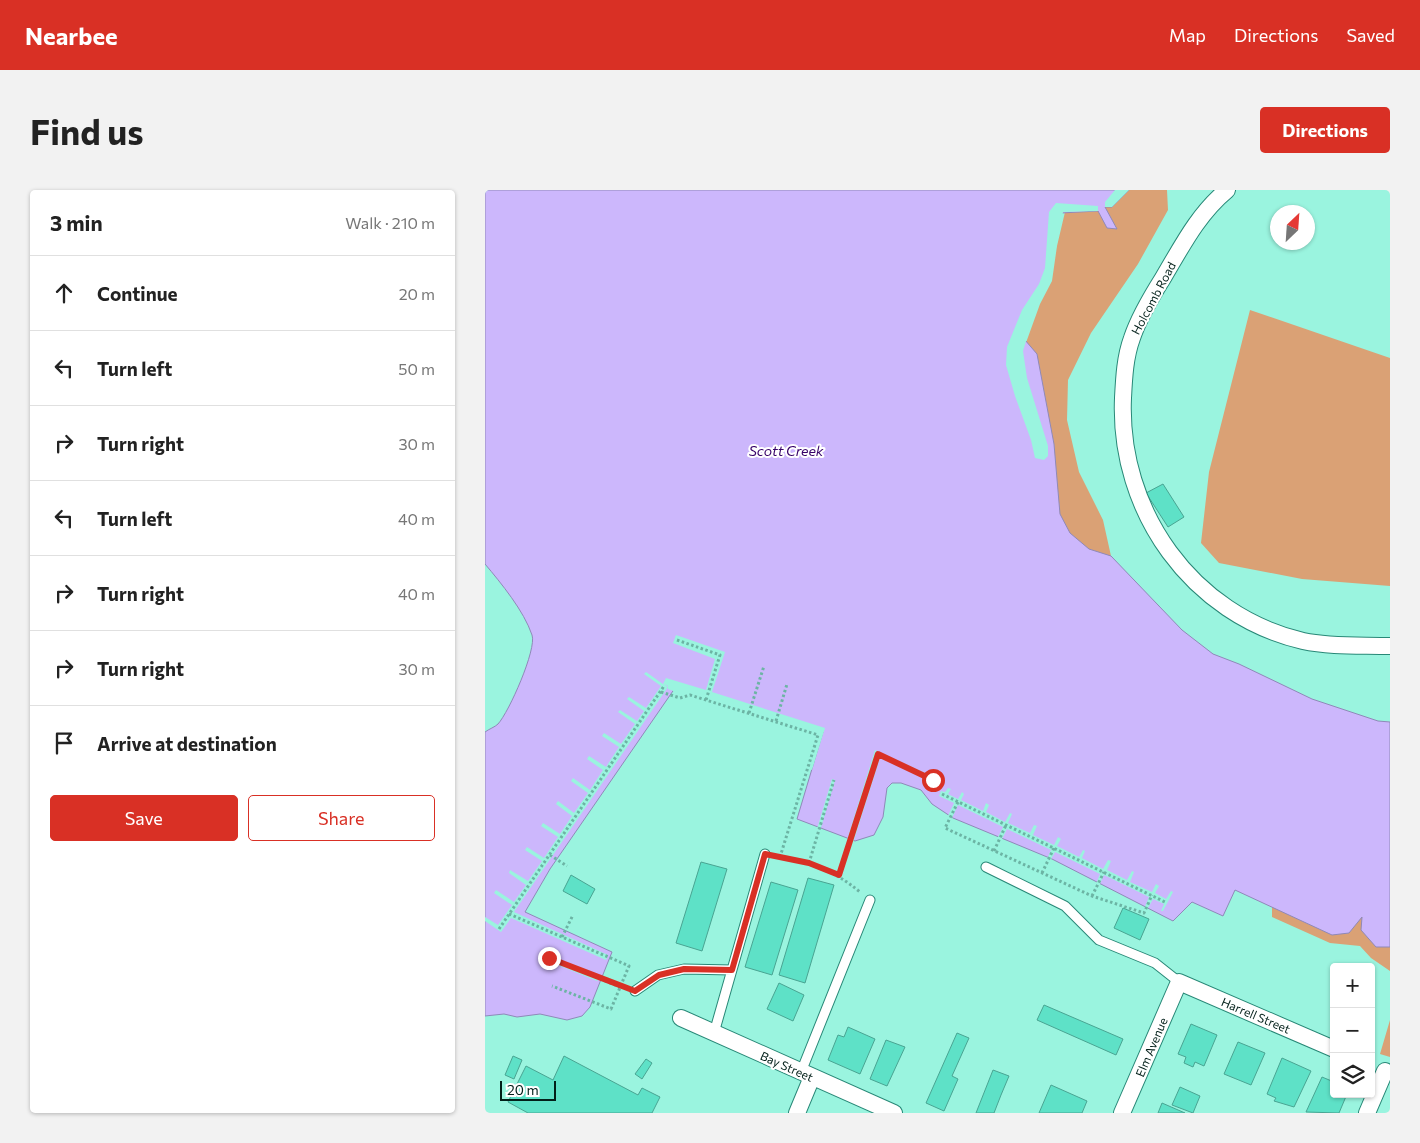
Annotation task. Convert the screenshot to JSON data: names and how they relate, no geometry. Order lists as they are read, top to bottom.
{
  "streets": {
    "street": [
      "Holcomb Road",
      "Harrell Street",
      "Elm Avenue",
      "Bay Street"
    ]
  },
  "crossings": [
    ["Harrell Street", "Elm Avenue"]
  ],
  "water": ["Scott Creek"],
  "scale_bar": "20 m",
  "north": "top right",
  "page": {
    "header": "Nearbee",
    "nav": ["Map", "Directions", "Saved"],
    "buttons": [
      "Directions",
      ["Save", "Share"]
    ],
    "title": "Find us",
    "heading": ["3 min", "Walk · 210 m"],
    "list": [
      ["Continue", "20 m"],
      ["Turn left", "50 m"],
      ["Turn right", "30 m"],
      ["Turn left", "40 m"],
      ["Turn right", "40 m"],
      ["Turn right", "30 m"],
      "Arrive at destination"
    ],
    "map_buttons": ["+", "−"],
    "scale": "20 m"
  }
}
